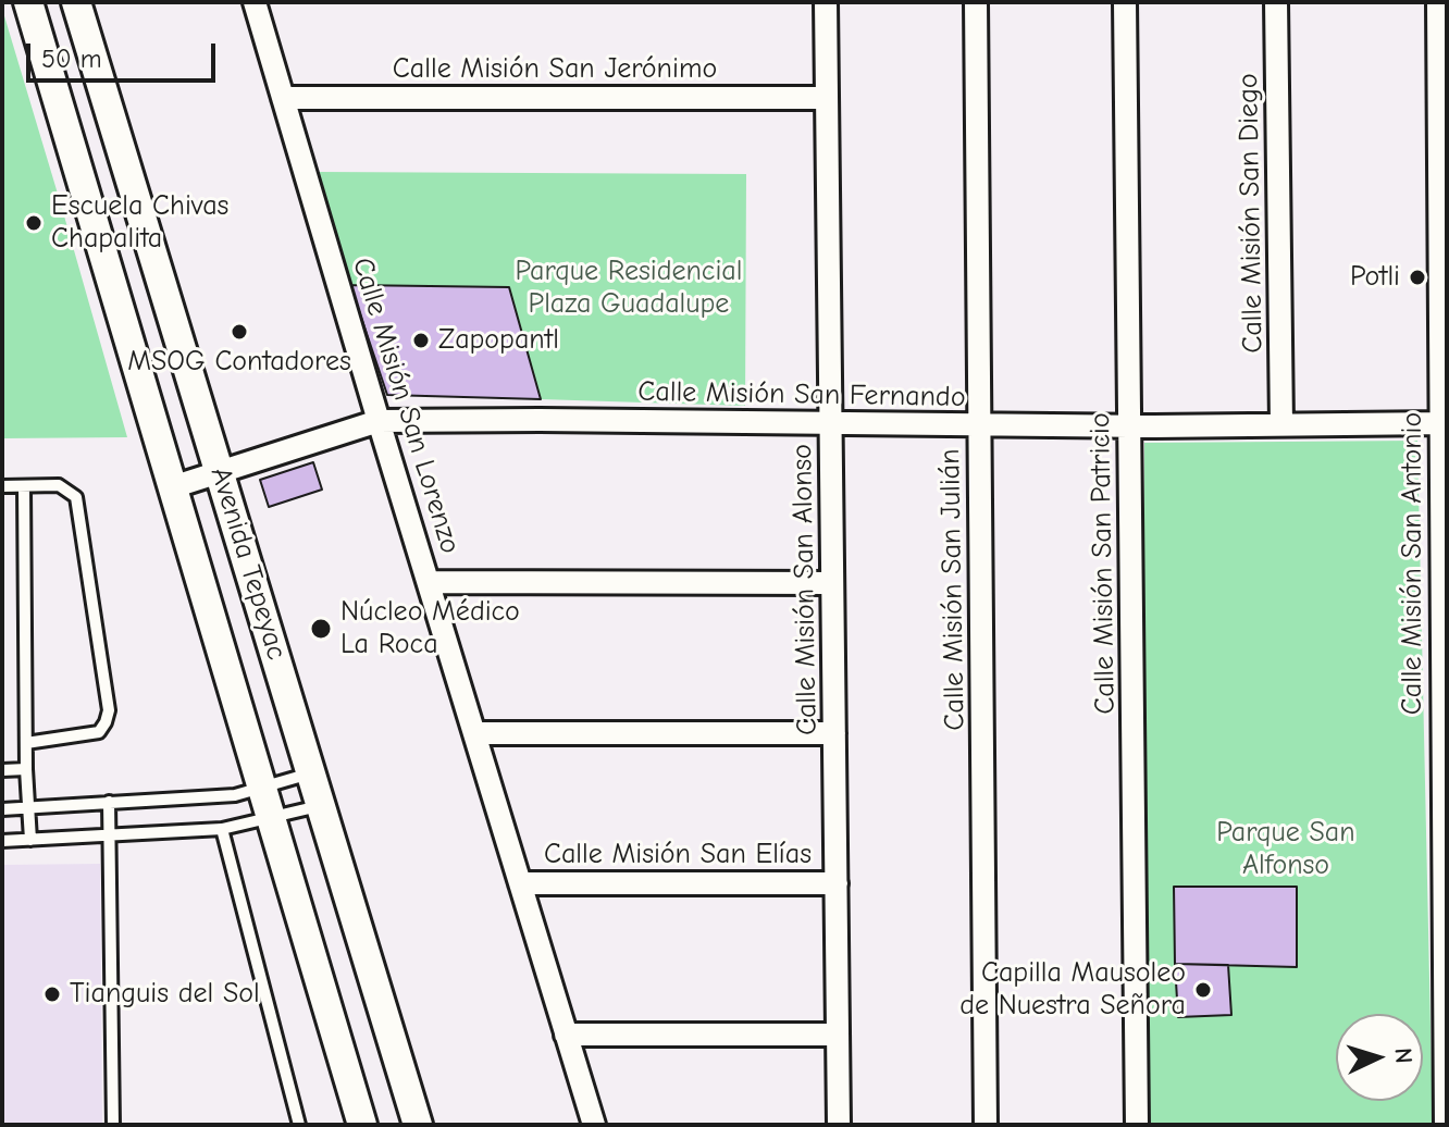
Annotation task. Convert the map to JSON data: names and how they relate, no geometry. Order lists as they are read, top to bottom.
{
  "streets": {
    "street": [
      "Calle Misión San Jerónimo",
      "Calle Misión San Diego",
      "Calle Misión San Fernando",
      "Calle Misión San Lorenzo",
      "Avenida Tepeyac",
      "Calle Misión San Patricio",
      "Calle Misión San Antonio",
      "Calle Misión San Alonso",
      "Calle Misión San Julián",
      "Calle Misión San Elías"
    ]
  },
  "crossings": [
    ["Calle Misión San Jerónimo", "Calle Misión San Lorenzo"],
    ["Calle Misión San Jerónimo", "Calle Misión San Alonso"],
    ["Calle Misión San Diego", "Calle Misión San Fernando"],
    ["Calle Misión San Fernando", "Calle Misión San Lorenzo"],
    ["Calle Misión San Fernando", "Avenida Tepeyac"],
    ["Calle Misión San Fernando", "Calle Misión San Patricio"],
    ["Calle Misión San Fernando", "Calle Misión San Antonio"],
    ["Calle Misión San Fernando", "Calle Misión San Alonso"],
    ["Calle Misión San Fernando", "Calle Misión San Julián"],
    ["Calle Misión San Lorenzo", "Calle Misión San Elías"],
    ["Calle Misión San Alonso", "Calle Misión San Elías"]
  ],
  "parks": ["Parque Residencial Plaza Guadalupe", "Parque San Alfonso"],
  "places": [
    "Escuela Chivas Chapalita",
    "Potli",
    "MSOG Contadores",
    "Zapopantl",
    "Núcleo Médico La Roca",
    "Capilla Mausoleo de Nuestra Señora",
    "Tianguis del Sol"
  ],
  "scale_bar": "50 m",
  "north": "right"
}
